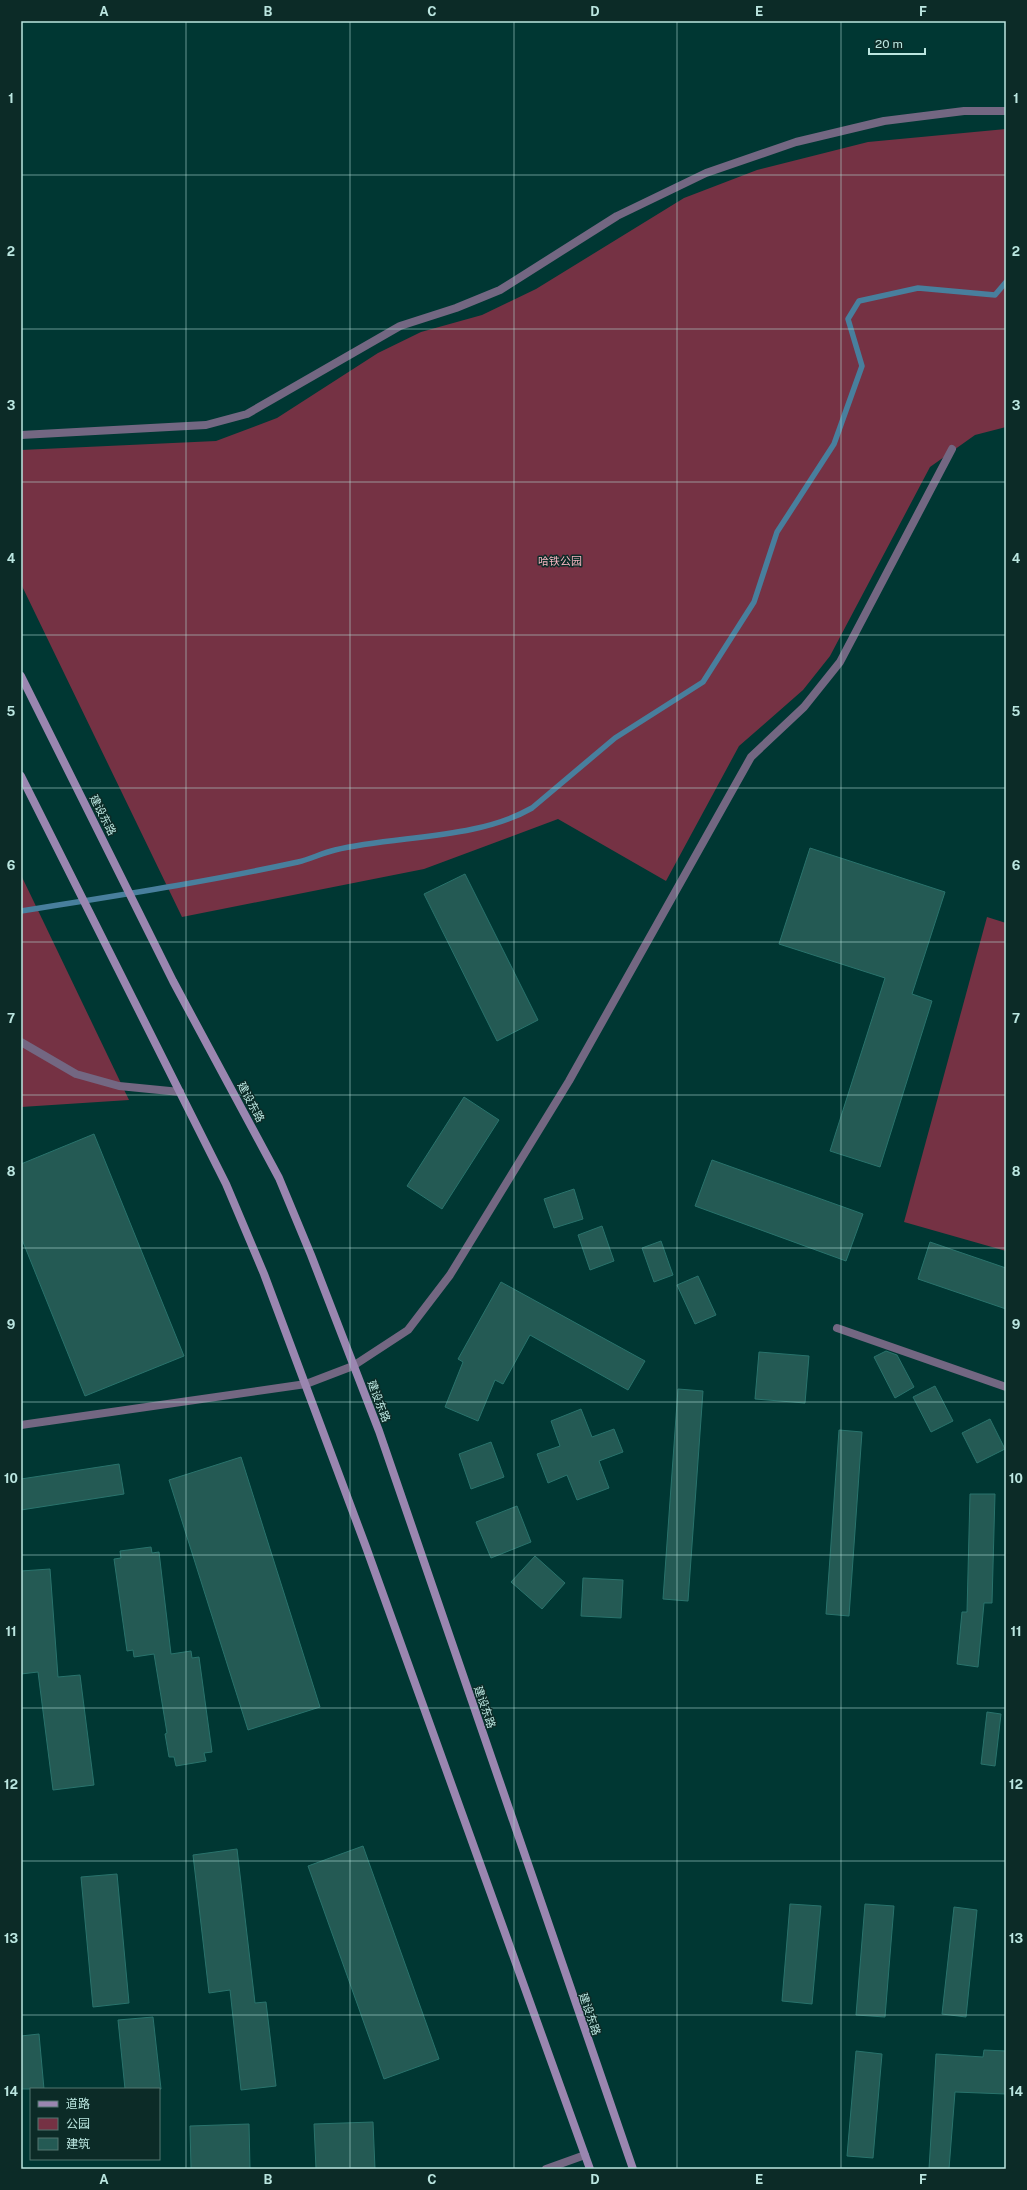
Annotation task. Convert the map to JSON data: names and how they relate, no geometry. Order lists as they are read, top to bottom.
{
  "streets": {
    "main road": ["建设东路"]
  },
  "parks": ["哈铁公园"],
  "legend": ["道路", "公园", "建筑"],
  "scale_bar": "20 m",
  "grid": {
    "columns": [
      "A",
      "B",
      "C",
      "D",
      "E",
      "F"
    ],
    "rows": [
      "1",
      "2",
      "3",
      "4",
      "5",
      "6",
      "7",
      "8",
      "9",
      "10",
      "11",
      "12",
      "13",
      "14"
    ]
  }
}
